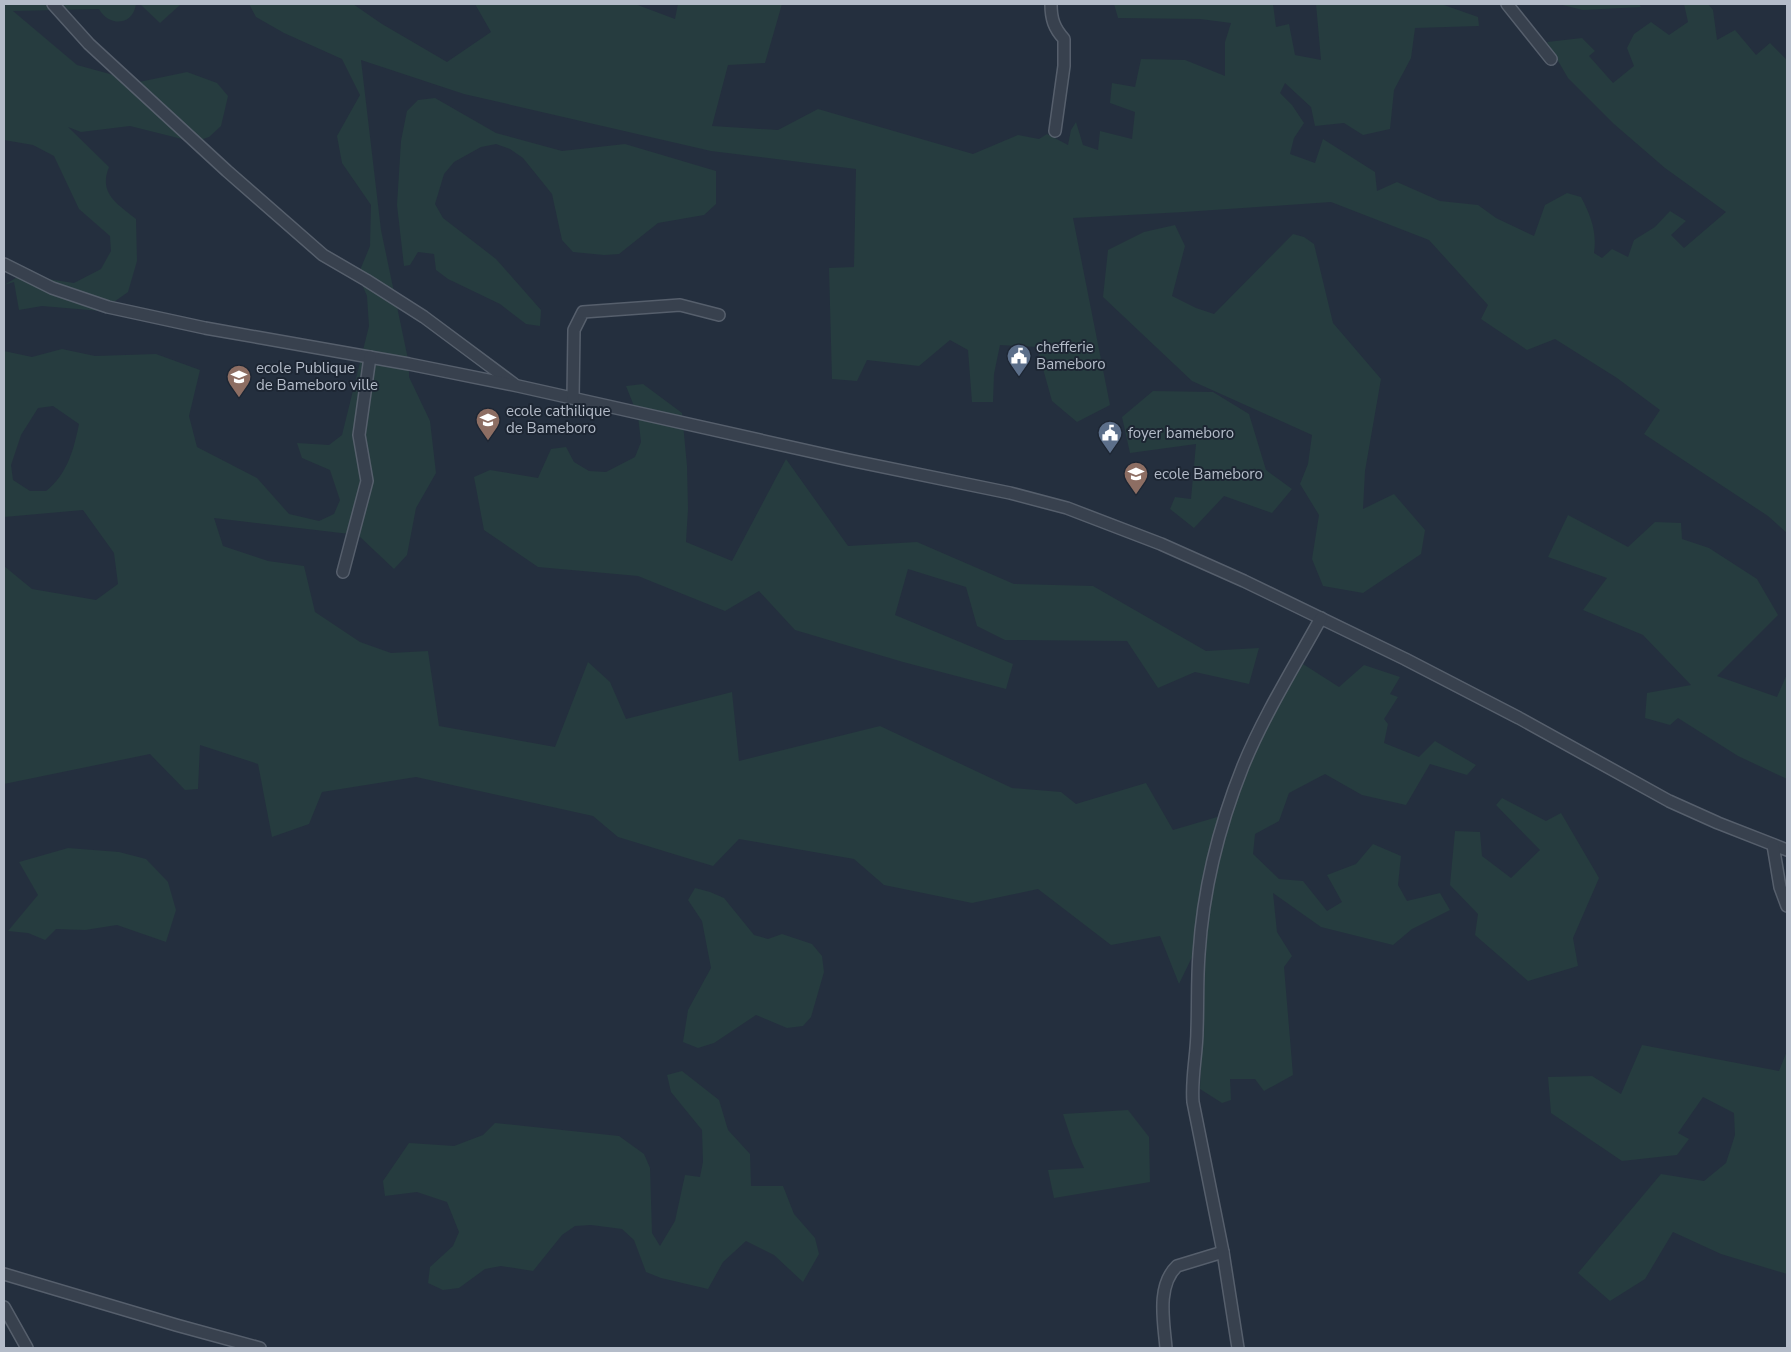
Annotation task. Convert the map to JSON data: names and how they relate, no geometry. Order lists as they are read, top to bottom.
{
  "places": {
    "public building": ["chefferie Bameboro", "foyer bameboro"],
    "school or university": ["ecole Publique de Bameboro ville", "ecole cathilique de Bameboro", "ecole Bameboro"]
  }
}
